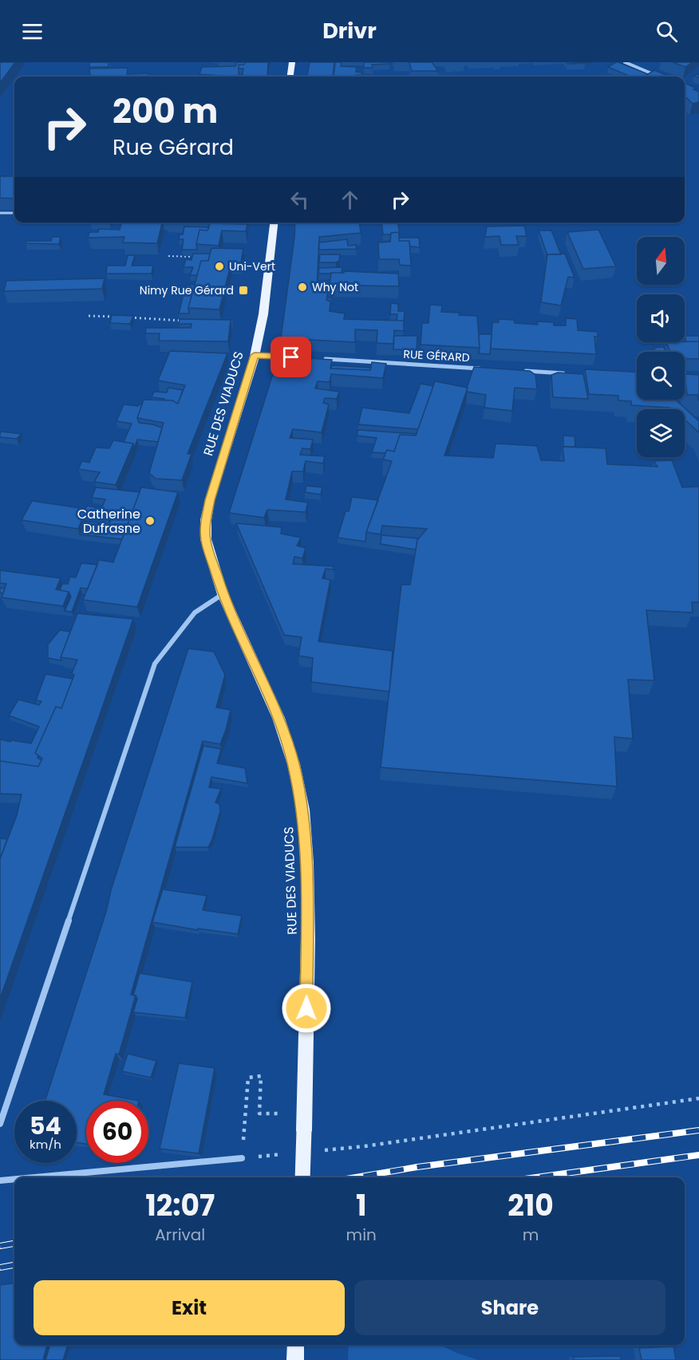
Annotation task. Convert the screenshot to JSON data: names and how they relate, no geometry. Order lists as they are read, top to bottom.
{
  "streets": {
    "main road": ["RUE DES VIADUCS"],
    "street": ["RUE GÉRARD"]
  },
  "places": {
    "other": ["Uni-Vert", "Why Not", "Catherine Dufrasne"],
    "transit": ["Nimy Rue Gérard"]
  },
  "north": "top",
  "page": {
    "header": "Drivr",
    "turn": ["200 m", "Rue Gérard"],
    "speed": "54 km/h",
    "limit": "60",
    "eta": [
      "12:07",
      "Arrival",
      "1",
      "min",
      "210",
      "m"
    ],
    "buttons": ["Exit", "Share"]
  }
}
